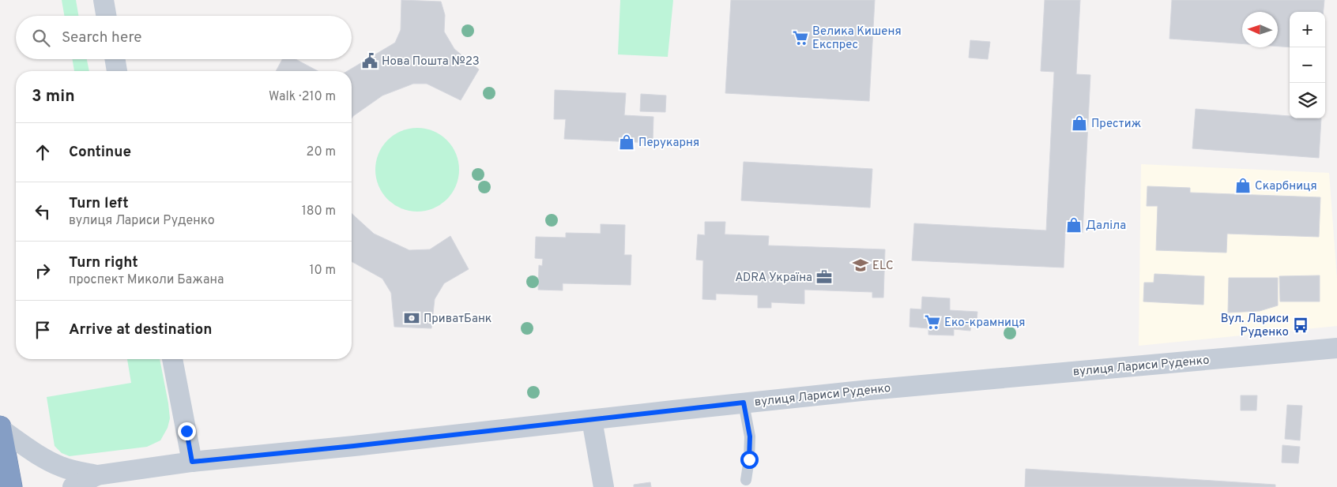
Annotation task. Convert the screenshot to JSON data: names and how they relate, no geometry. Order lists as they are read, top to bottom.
{
  "streets": {
    "street": ["вулиця Лариси Руденко"]
  },
  "places": {
    "supermarket": ["Велика Кишеня Експрес", "Еко-крамниця"],
    "public building": ["Нова Пошта №23"],
    "shop": [
      "Престиж",
      "Перукарня",
      "Скарбниця",
      "Даліла"
    ],
    "school or university": ["ELC"],
    "office": ["ADRA Україна"],
    "bank": ["ПриватБанк"],
    "bus stop": ["Вул. Лариси Руденко"]
  },
  "north": "left",
  "page": {
    "map_buttons": ["+", "−"],
    "search": "Search here",
    "heading": ["3 min", "Walk · 210 m"],
    "list": [
      ["Continue", "20 m"],
      ["Turn left", "вулиця Лариси Руденко", "180 m"],
      ["Turn right", "проспект Миколи Бажана", "10 m"],
      "Arrive at destination"
    ]
  }
}
